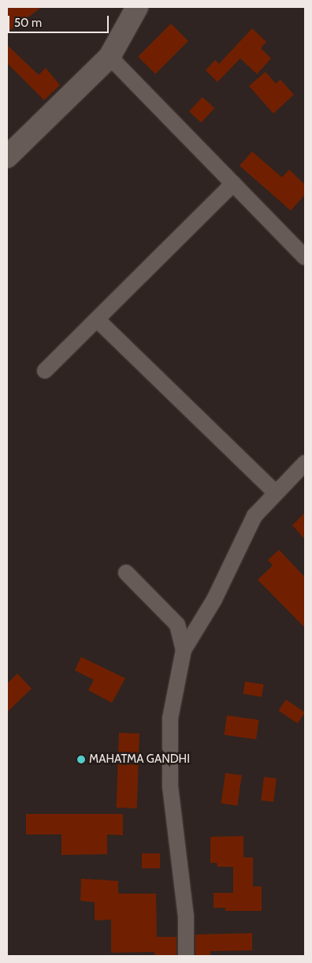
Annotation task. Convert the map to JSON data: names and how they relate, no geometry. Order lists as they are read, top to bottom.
{
  "places": ["MAHATMA GANDHI"],
  "scale_bar": "50 m"
}
